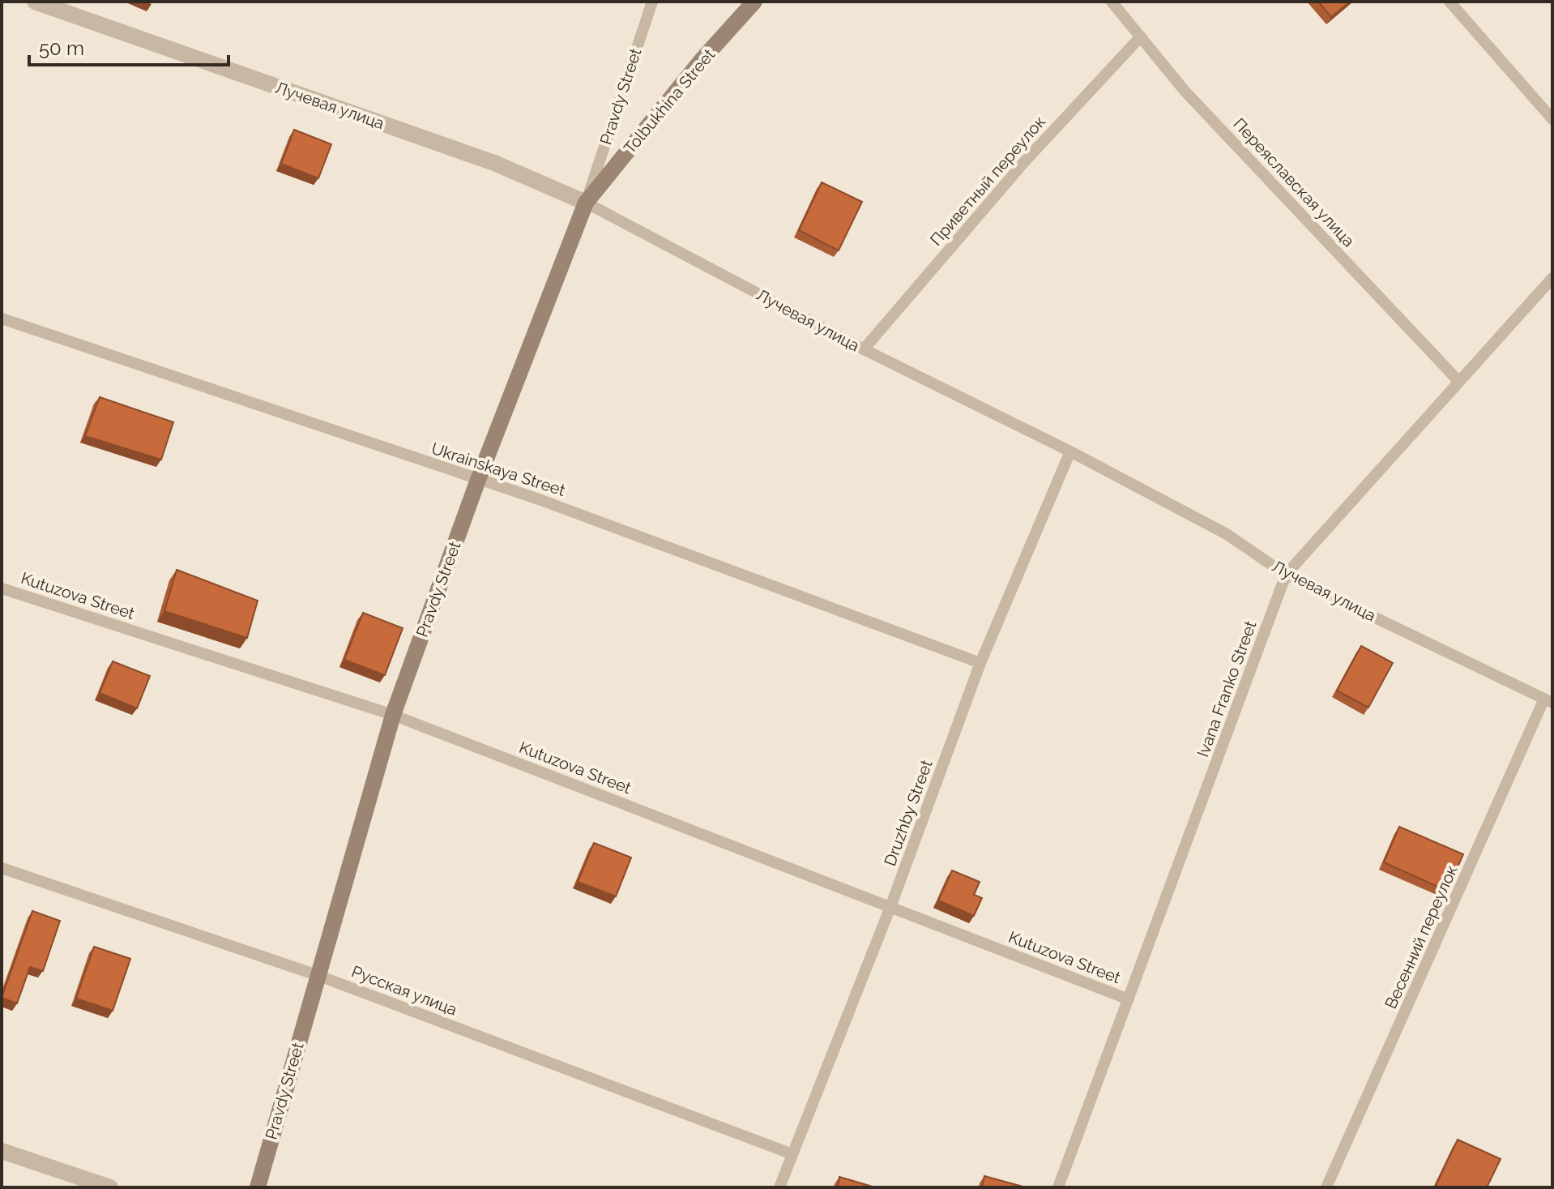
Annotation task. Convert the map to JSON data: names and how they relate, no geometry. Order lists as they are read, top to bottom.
{
  "streets": {
    "main road": ["Pravdy Street", "Tolbukhina Street"],
    "street": ["Лучевая улица"],
    "lane": [
      "Приветный переулок",
      "Переяславская улица",
      "Ukrainskaya Street",
      "Kutuzova Street",
      "Ivana Franko Street",
      "Druzhby Street",
      "Весенний переулок",
      "Русская улица"
    ]
  },
  "crossings": [
    ["Pravdy Street", "Tolbukhina Street"],
    ["Pravdy Street", "Лучевая улица"],
    ["Pravdy Street", "Ukrainskaya Street"],
    ["Pravdy Street", "Kutuzova Street"],
    ["Pravdy Street", "Русская улица"],
    ["Tolbukhina Street", "Лучевая улица"],
    ["Лучевая улица", "Приветный переулок"],
    ["Лучевая улица", "Ivana Franko Street"],
    ["Лучевая улица", "Druzhby Street"],
    ["Лучевая улица", "Весенний переулок"],
    ["Приветный переулок", "Переяславская улица"],
    ["Переяславская улица", "Ivana Franko Street"],
    ["Ukrainskaya Street", "Druzhby Street"],
    ["Kutuzova Street", "Ivana Franko Street"],
    ["Kutuzova Street", "Druzhby Street"],
    ["Druzhby Street", "Русская улица"]
  ],
  "scale_bar": "50 m"
}
